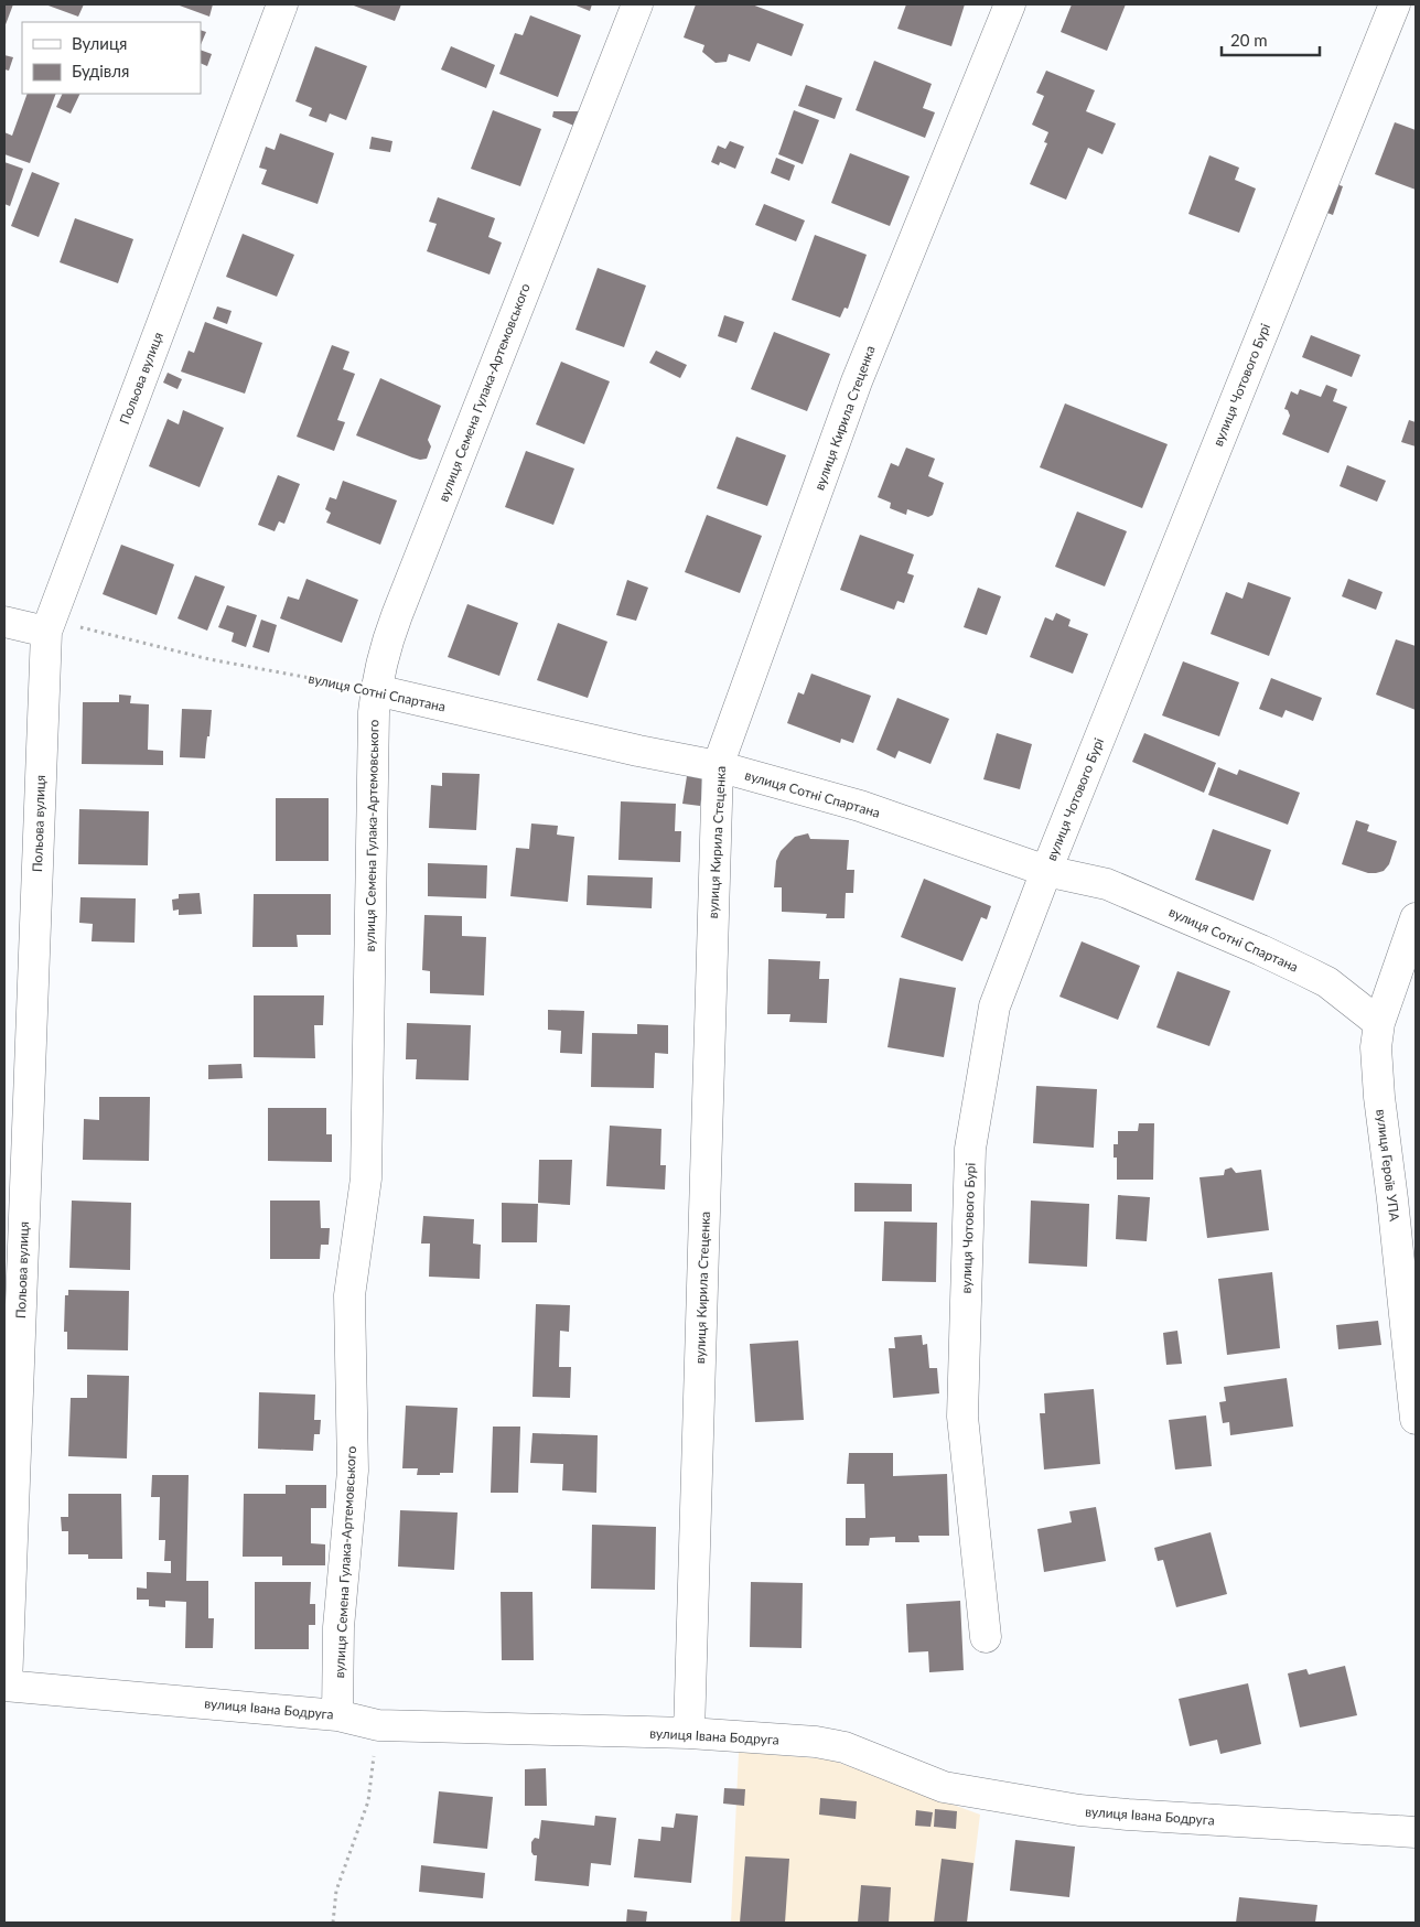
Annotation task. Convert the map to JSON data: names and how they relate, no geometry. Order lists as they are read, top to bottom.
{
  "streets": {
    "street": [
      "Польова вулиця",
      "вулиця Чотового Бурі",
      "вулиця Семена Гулака-Артемовського",
      "вулиця Кирила Стеценка",
      "вулиця Сотні Спартана",
      "вулиця Героїв УПА",
      "вулиця Івана Бодруга"
    ]
  },
  "crossings": [
    ["Польова вулиця", "вулиця Сотні Спартана"],
    ["Польова вулиця", "вулиця Івана Бодруга"],
    ["вулиця Чотового Бурі", "вулиця Сотні Спартана"],
    ["вулиця Семена Гулака-Артемовського", "вулиця Сотні Спартана"],
    ["вулиця Семена Гулака-Артемовського", "вулиця Івана Бодруга"],
    ["вулиця Кирила Стеценка", "вулиця Сотні Спартана"],
    ["вулиця Кирила Стеценка", "вулиця Івана Бодруга"],
    ["вулиця Сотні Спартана", "вулиця Героїв УПА"]
  ],
  "legend": ["Вулиця", "Будівля"],
  "scale_bar": "20 m"
}
